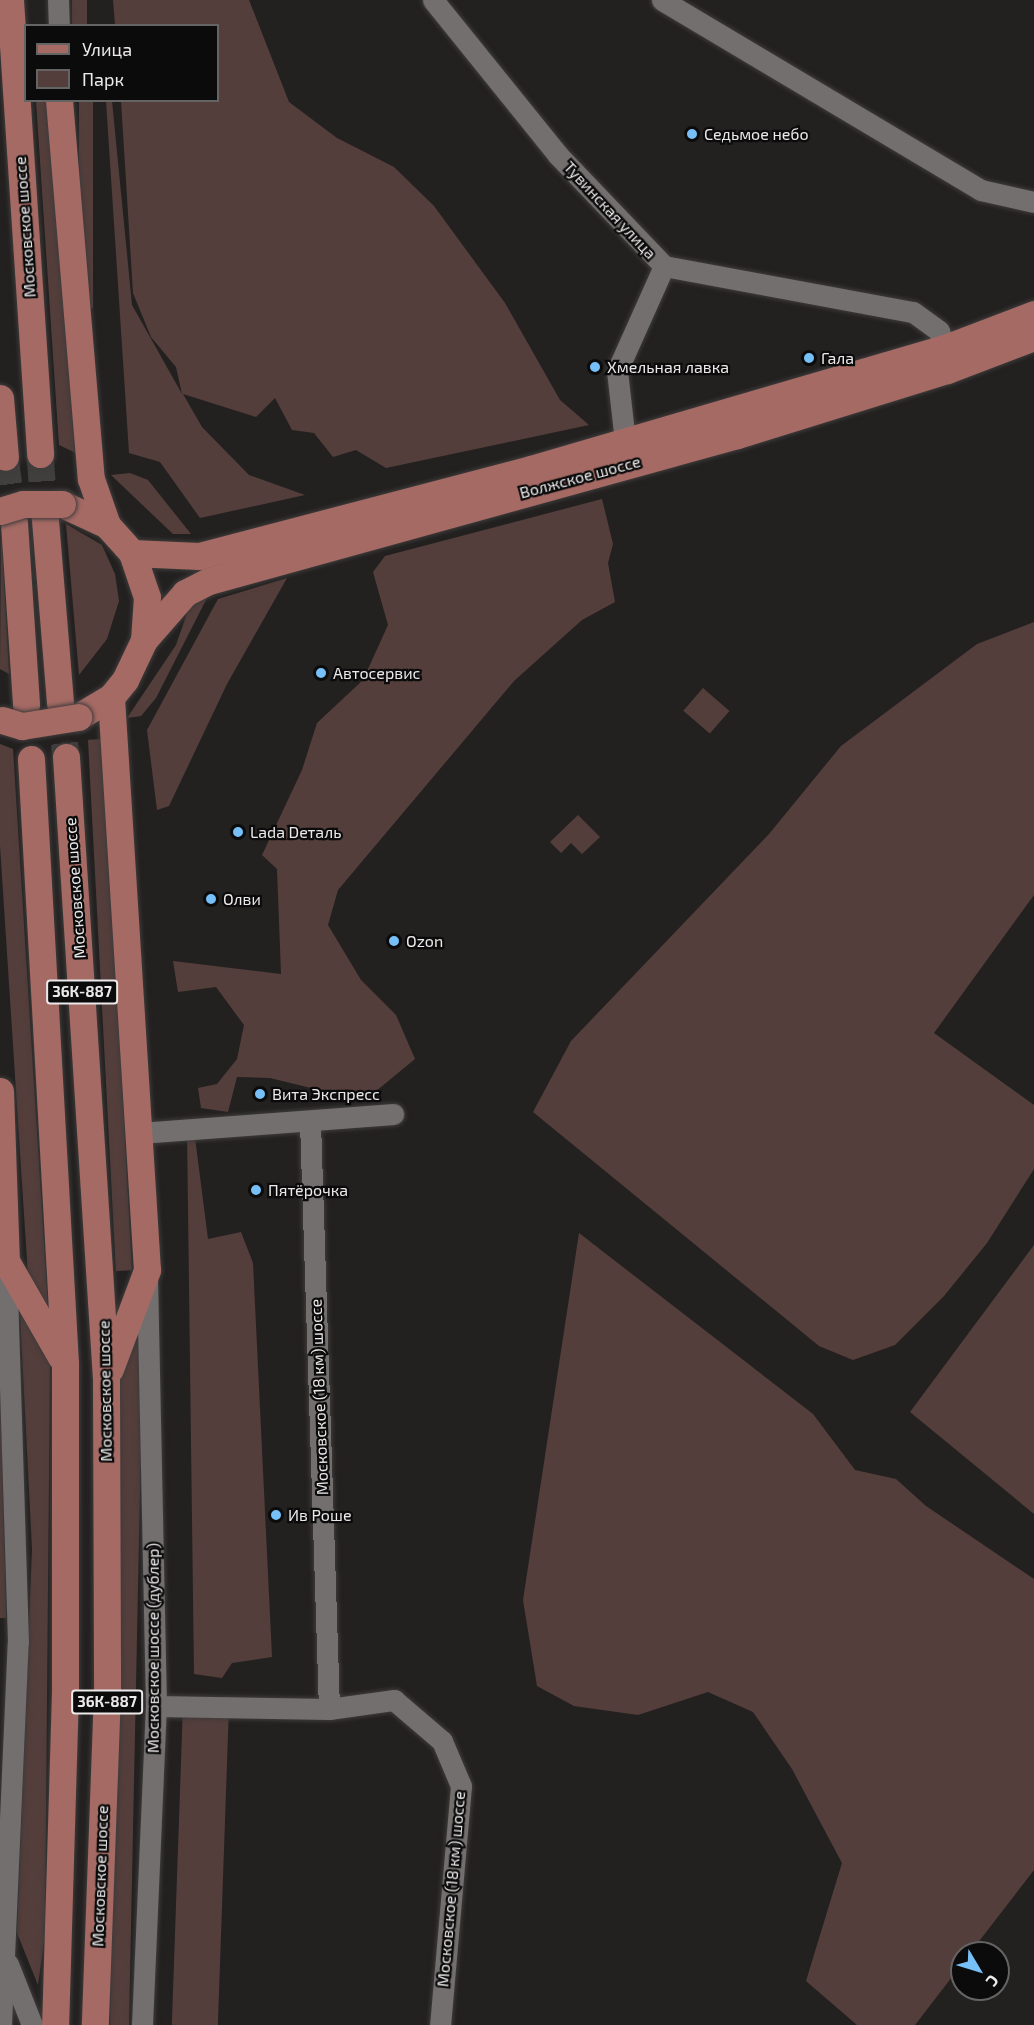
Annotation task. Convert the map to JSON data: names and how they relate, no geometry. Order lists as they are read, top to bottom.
{
  "streets": {
    "main road": ["Московское шоссе", "Волжское шоссе", "36К-887"],
    "street": ["Тувинская улица", "Московское (18 км) шоссе", "Московское шоссе (дублер)"]
  },
  "crossings": [
    ["Тувинская улица", "Волжское шоссе"],
    ["Московское (18 км) шоссе", "Московское шоссе (дублер)"]
  ],
  "places": [
    "Седьмое небо",
    "Гала",
    "Хмельная лавка",
    "Автосервис",
    "Lada Dеталь",
    "Олви",
    "Ozon",
    "Вита Экспресс",
    "Пятёрочка",
    "Ив Роше"
  ],
  "legend": ["Улица", "Парк"],
  "north": "bottom right"
}
